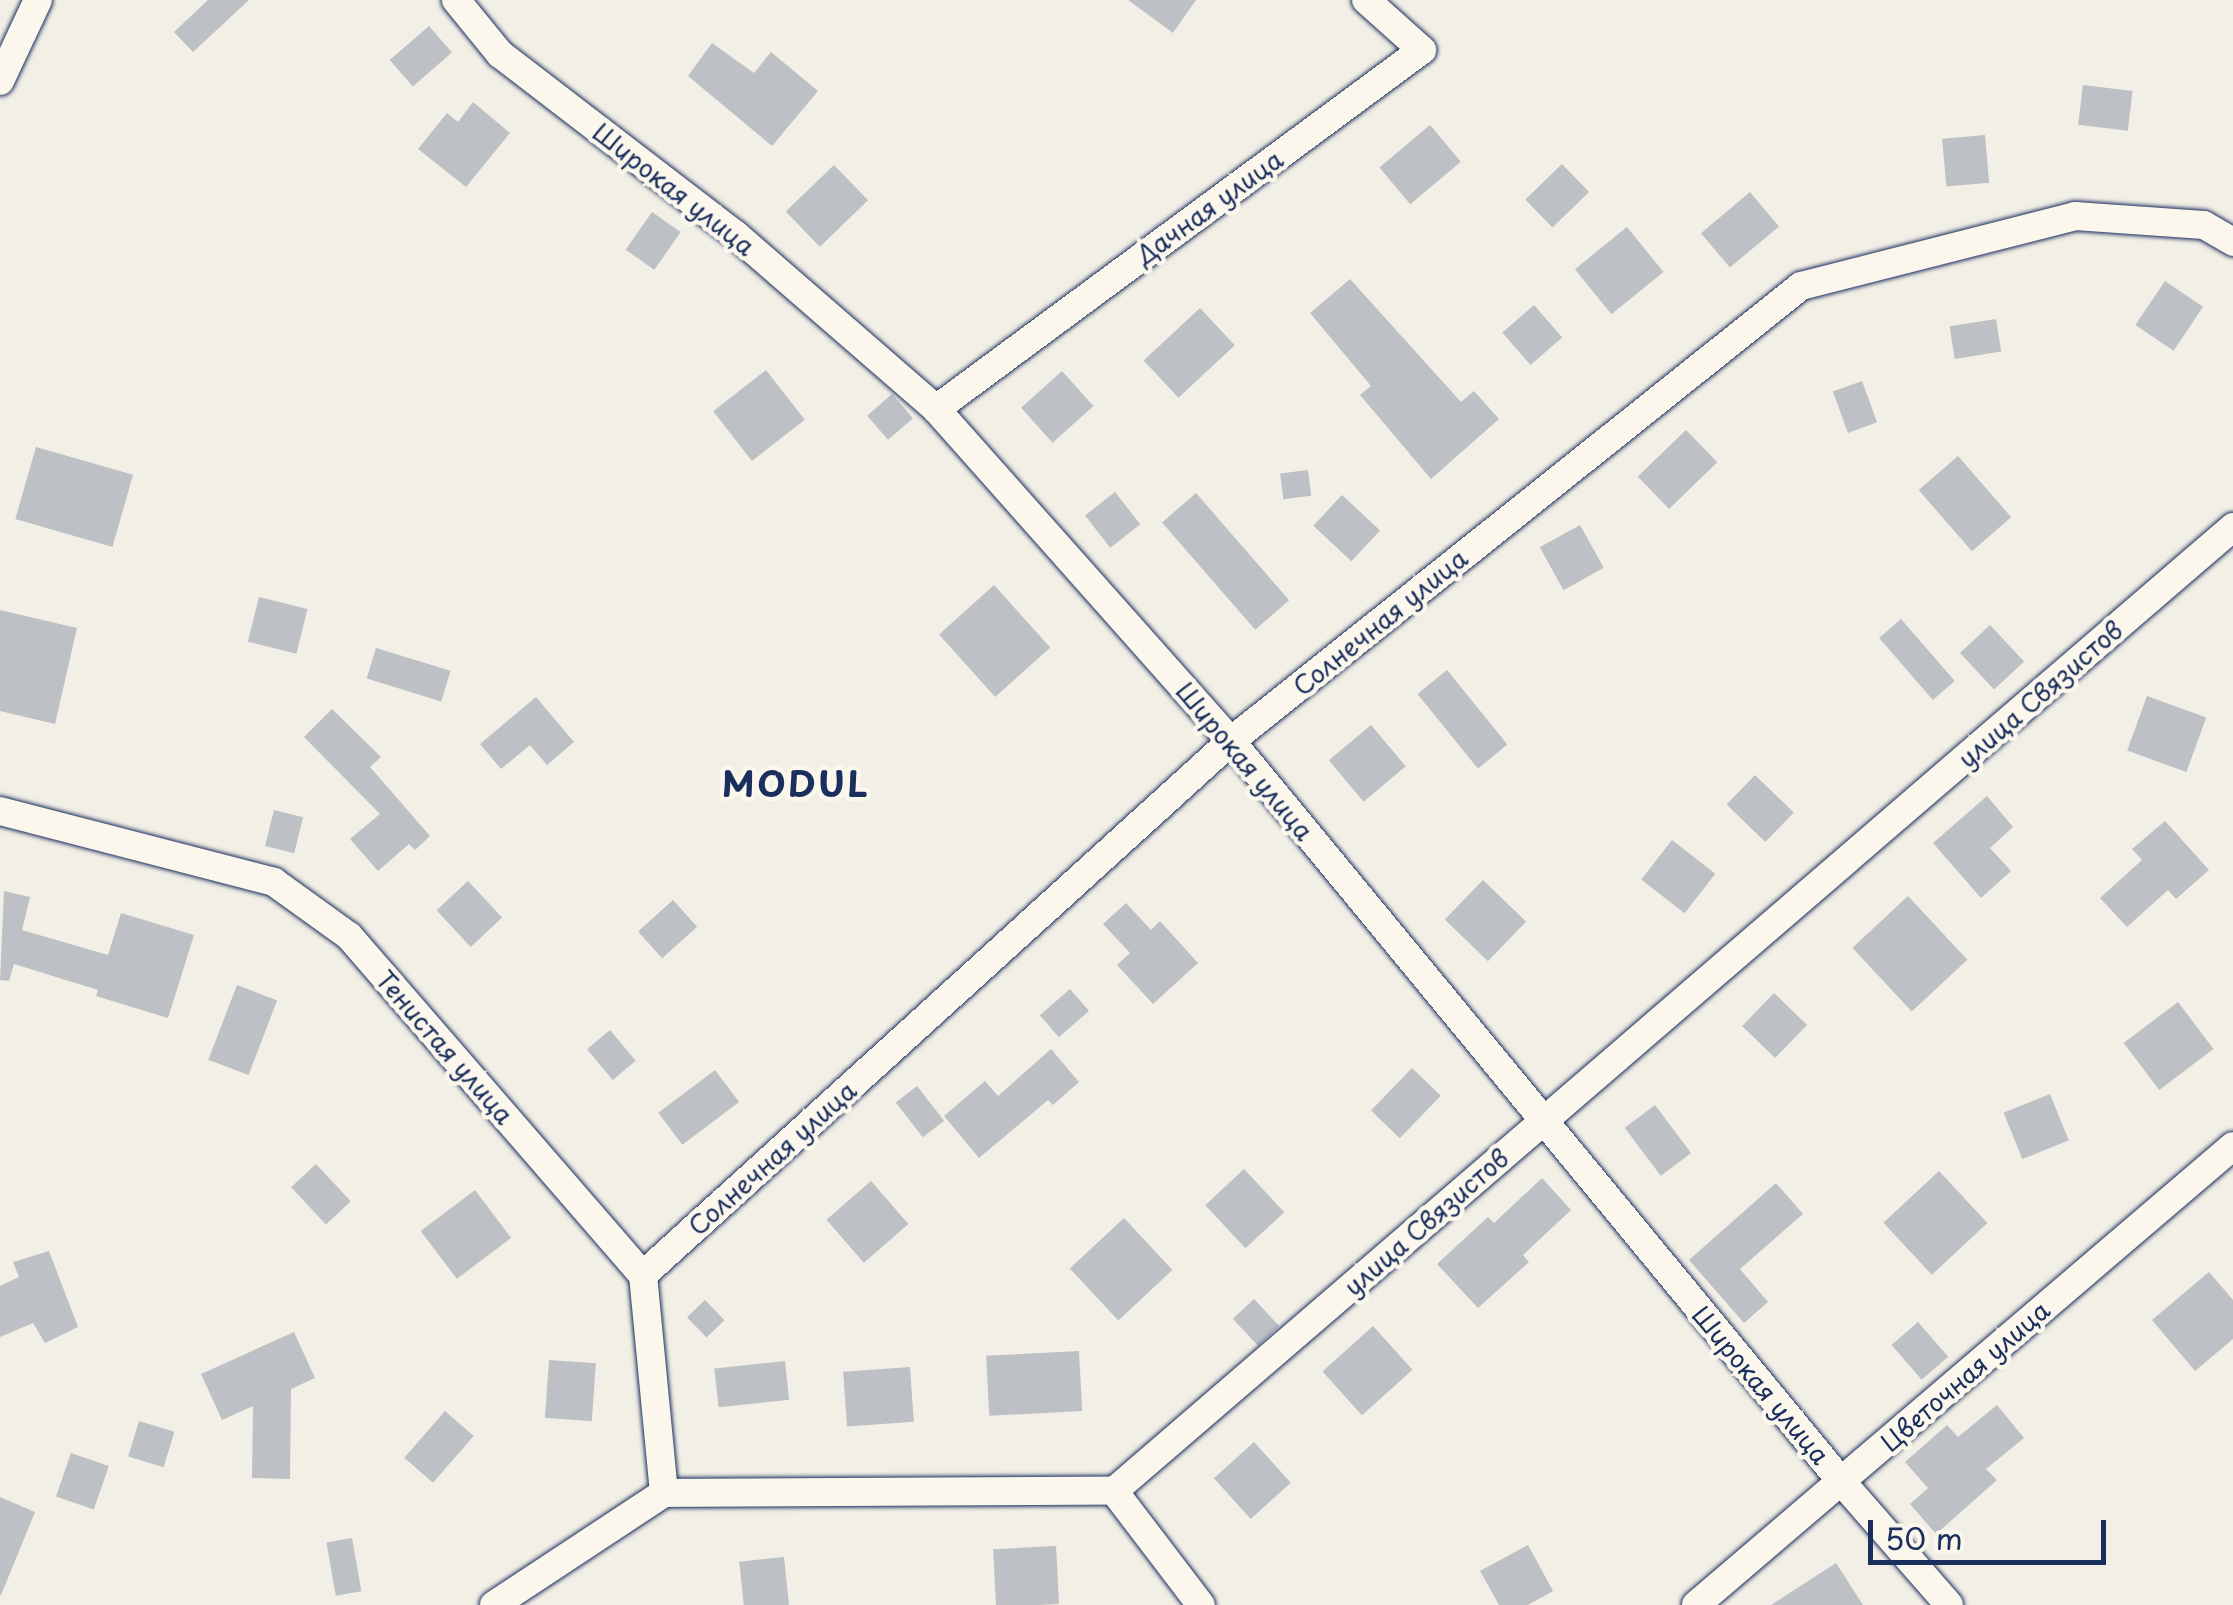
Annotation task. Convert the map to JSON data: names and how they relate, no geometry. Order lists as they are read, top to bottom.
{
  "streets": {
    "street": [
      "Широкая улица",
      "Дачная улица",
      "Солнечная улица",
      "улица Связистов",
      "Тенистая улица",
      "Цветочная улица"
    ]
  },
  "crossings": [
    ["Широкая улица", "Дачная улица"],
    ["Широкая улица", "Солнечная улица"],
    ["Широкая улица", "улица Связистов"],
    ["Широкая улица", "Цветочная улица"],
    ["Солнечная улица", "Тенистая улица"]
  ],
  "districts": ["MODUL"],
  "scale_bar": "50 m"
}
